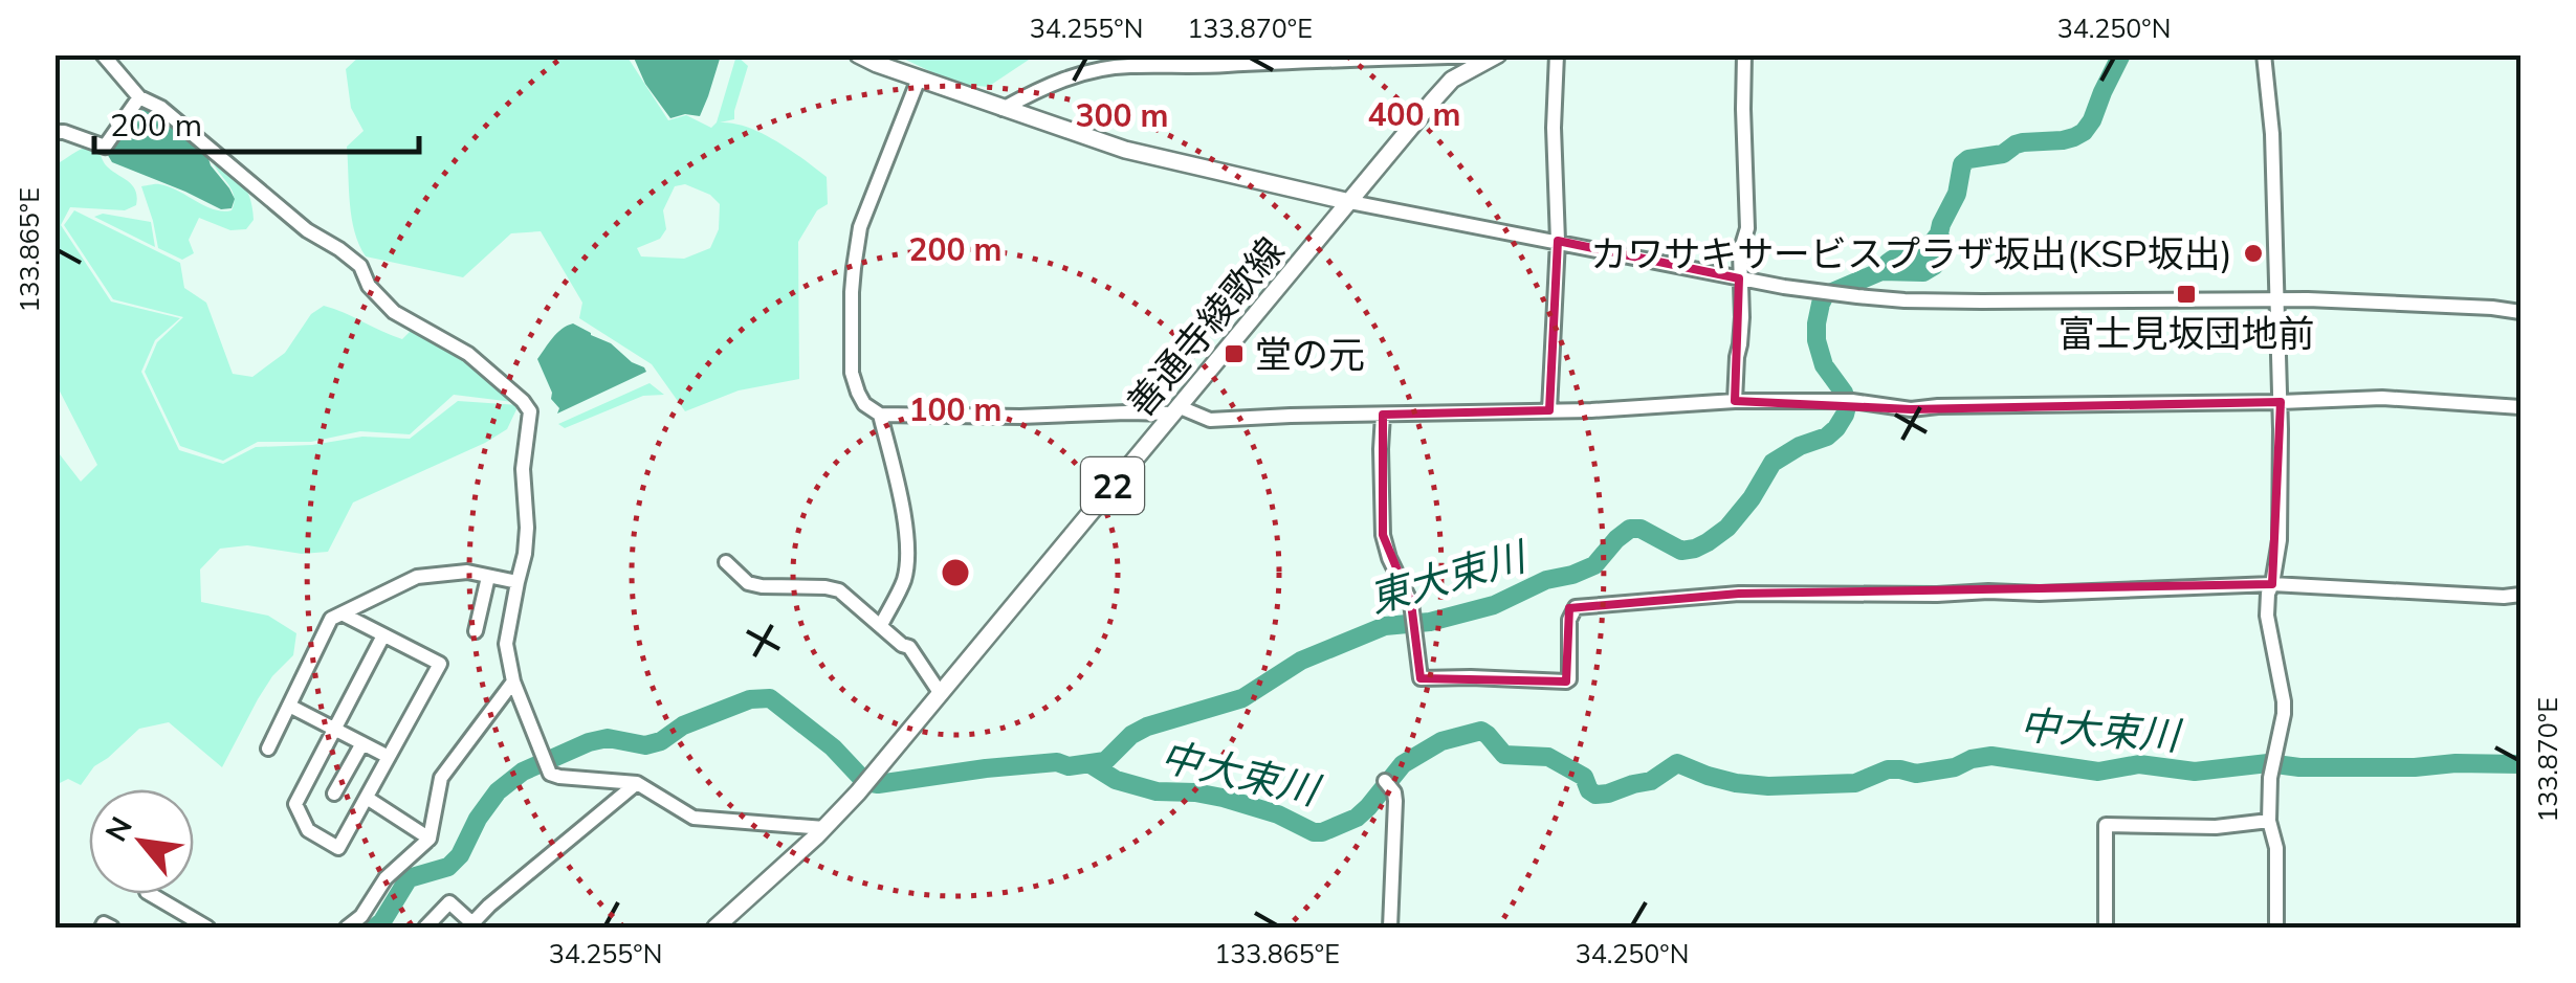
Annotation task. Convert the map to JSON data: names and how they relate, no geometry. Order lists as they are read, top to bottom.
{
  "streets": {
    "main road": ["善通寺綾歌線", "22"]
  },
  "water": ["東大束川", "中大束川"],
  "places": {
    "other": ["カワサキサービスプラザ坂出(KSP坂出)"],
    "transit": ["富士見坂団地前", "堂の元"]
  },
  "scale_bar": "200 m",
  "north": "top left",
  "coordinates": [
    "34.255°N",
    "133.870°E",
    "34.250°N",
    "133.865°E"
  ],
  "rings": [
    "400 m",
    "300 m",
    "200 m",
    "100 m"
  ]
}
